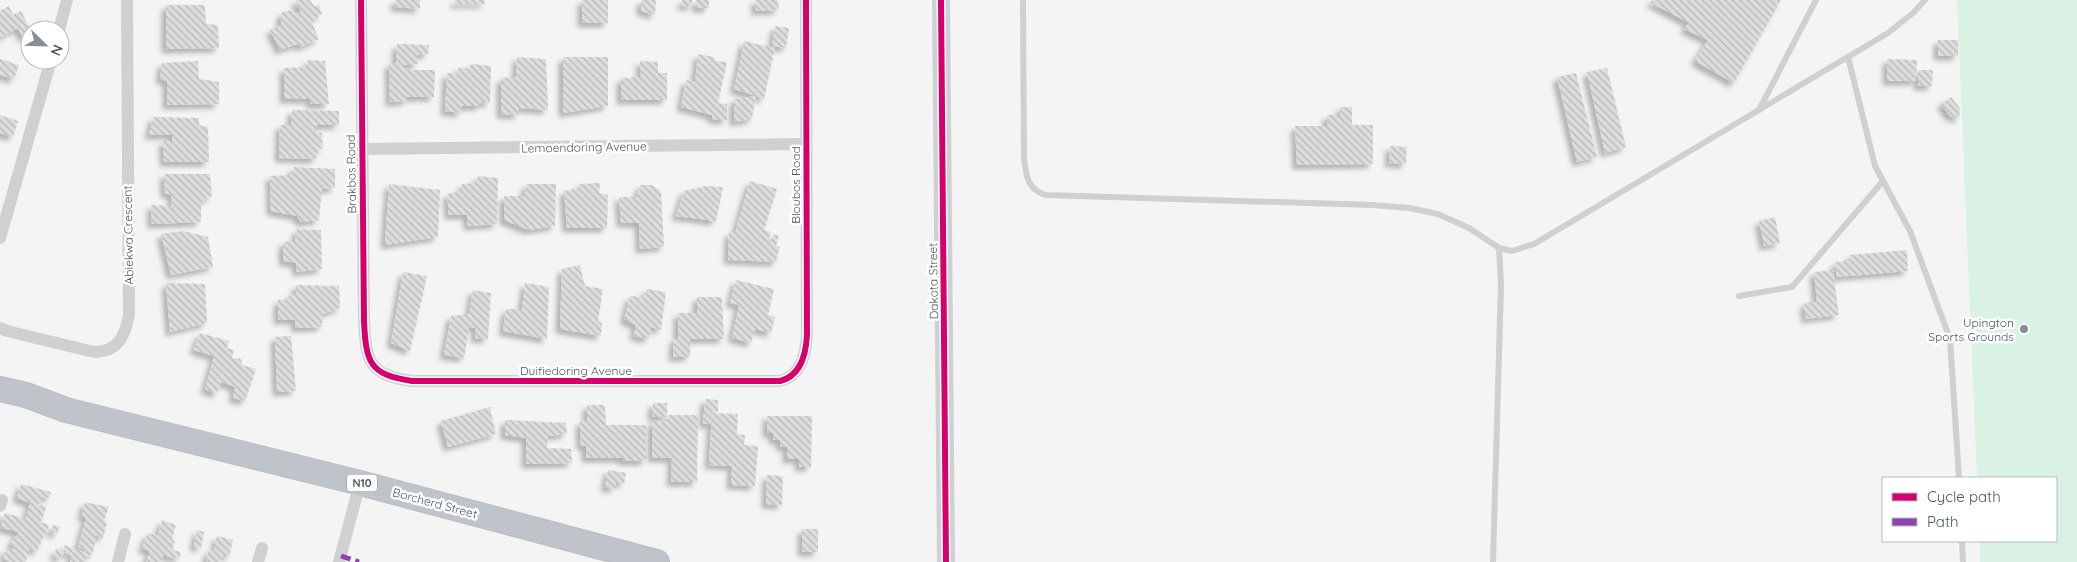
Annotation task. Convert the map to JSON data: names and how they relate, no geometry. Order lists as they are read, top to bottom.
{
  "streets": {
    "highway": ["N10", "Borcherd Street"],
    "street": [
      "Lemoendoring Avenue",
      "Brakbos Road",
      "Bloubos Road",
      "Abiekwa Crescent",
      "Dakota Street",
      "Duifiedoring Avenue"
    ]
  },
  "crossings": [
    ["Lemoendoring Avenue", "Brakbos Road"],
    ["Lemoendoring Avenue", "Bloubos Road"],
    ["Brakbos Road", "Duifiedoring Avenue"],
    ["Bloubos Road", "Duifiedoring Avenue"]
  ],
  "places": ["Upington Sports Grounds"],
  "legend": ["Cycle path", "Path"],
  "north": "bottom right"
}
